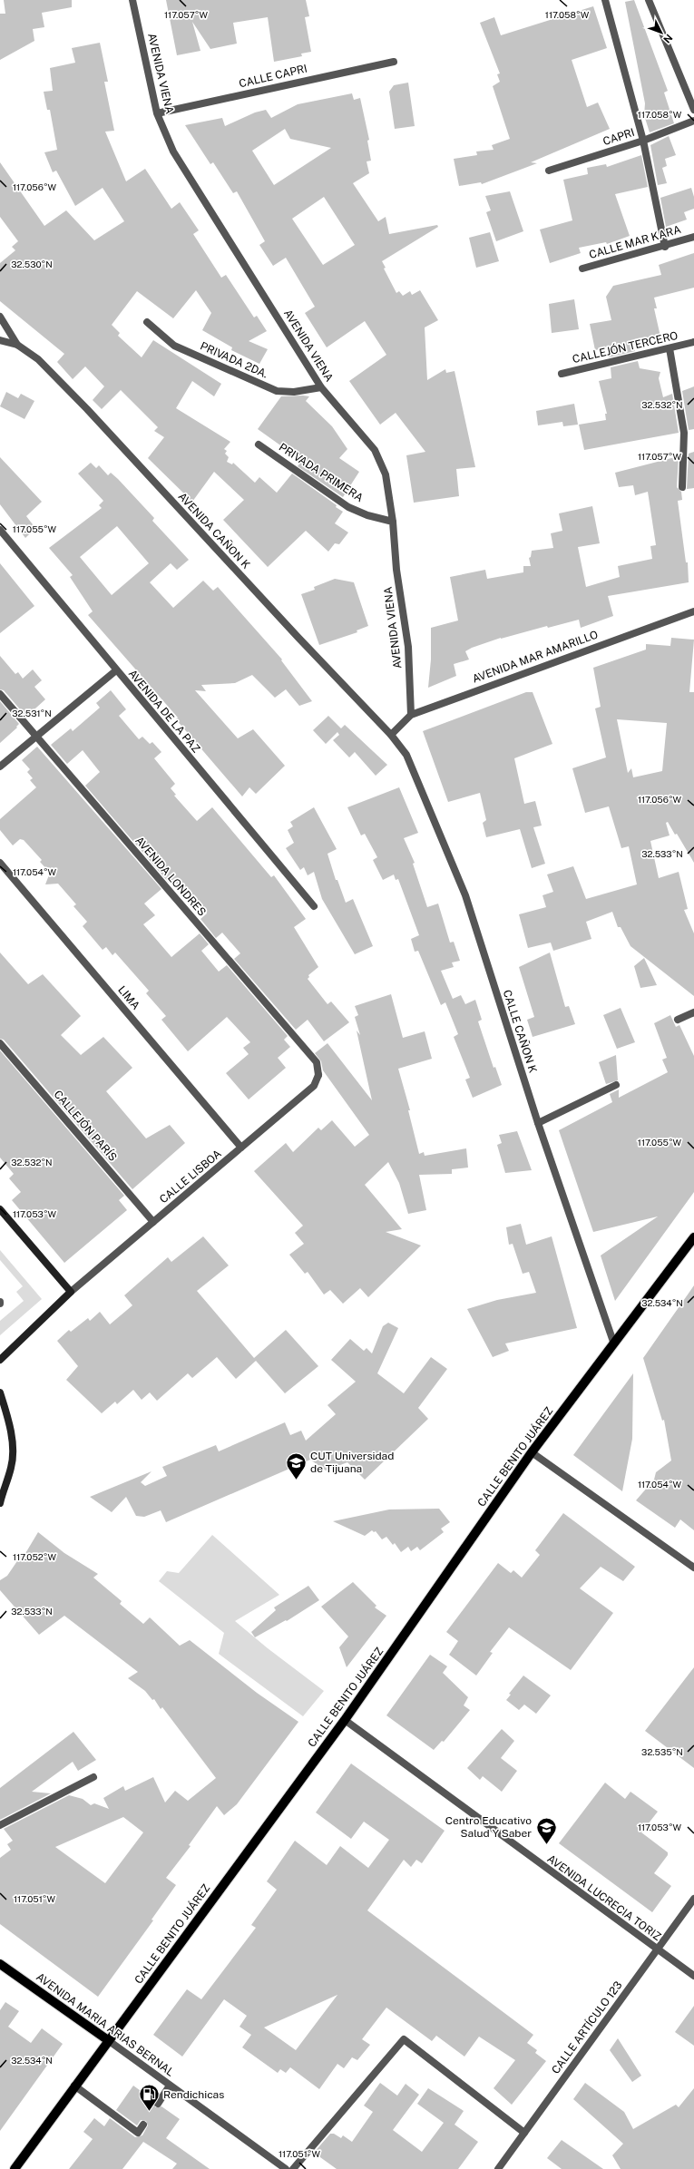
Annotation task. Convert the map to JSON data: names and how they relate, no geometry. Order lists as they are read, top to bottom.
{
  "streets": {
    "main road": ["CALLE BENITO JUÁREZ", "AVENIDA MARIA ARIAS BERNAL"],
    "street": [
      "AVENIDA VIENA",
      "CALLE CAPRI",
      "CAPRI",
      "CALLE MAR KARA",
      "CALLEJÓN TERCERO",
      "PRIVADA 2DA.",
      "PRIVADA PRIMERA",
      "AVENIDA CAÑON K",
      "AVENIDA MAR AMARILLO",
      "AVENIDA DE LA PAZ",
      "AVENIDA LONDRES",
      "LIMA",
      "CALLE CAÑON K",
      "CALLEJÓN PARÍS",
      "CALLE LISBOA",
      "AVENIDA LUCRECIA TORIZ",
      "CALLE ARTÍCULO 123"
    ]
  },
  "crossings": [
    ["AVENIDA VIENA", "CALLE CAPRI"],
    ["AVENIDA VIENA", "PRIVADA 2DA."],
    ["AVENIDA VIENA", "PRIVADA PRIMERA"],
    ["AVENIDA VIENA", "AVENIDA MAR AMARILLO"],
    ["AVENIDA CAÑON K", "AVENIDA MAR AMARILLO"],
    ["AVENIDA CAÑON K", "CALLE CAÑON K"],
    ["AVENIDA MAR AMARILLO", "CALLE CAÑON K"],
    ["AVENIDA LONDRES", "CALLE LISBOA"],
    ["LIMA", "CALLE LISBOA"],
    ["CALLE CAÑON K", "CALLE BENITO JUÁREZ"],
    ["CALLEJÓN PARÍS", "CALLE LISBOA"],
    ["CALLE BENITO JUÁREZ", "AVENIDA LUCRECIA TORIZ"],
    ["CALLE BENITO JUÁREZ", "AVENIDA MARIA ARIAS BERNAL"],
    ["AVENIDA LUCRECIA TORIZ", "CALLE ARTÍCULO 123"]
  ],
  "places": {
    "school or university": ["CUT Universidad de Tijuana", "Centro Educativo Salud Y Saber"],
    "fuel station": ["Rendichicas"]
  },
  "north": "bottom right",
  "coordinates": [
    "117.058°W",
    "117.057°W",
    "117.056°W",
    "32.530°N",
    "32.532°N",
    "117.055°W",
    "32.531°N",
    "32.533°N",
    "117.054°W",
    "117.053°W",
    "32.534°N",
    "117.052°W",
    "32.535°N",
    "117.051°W"
  ]
}
